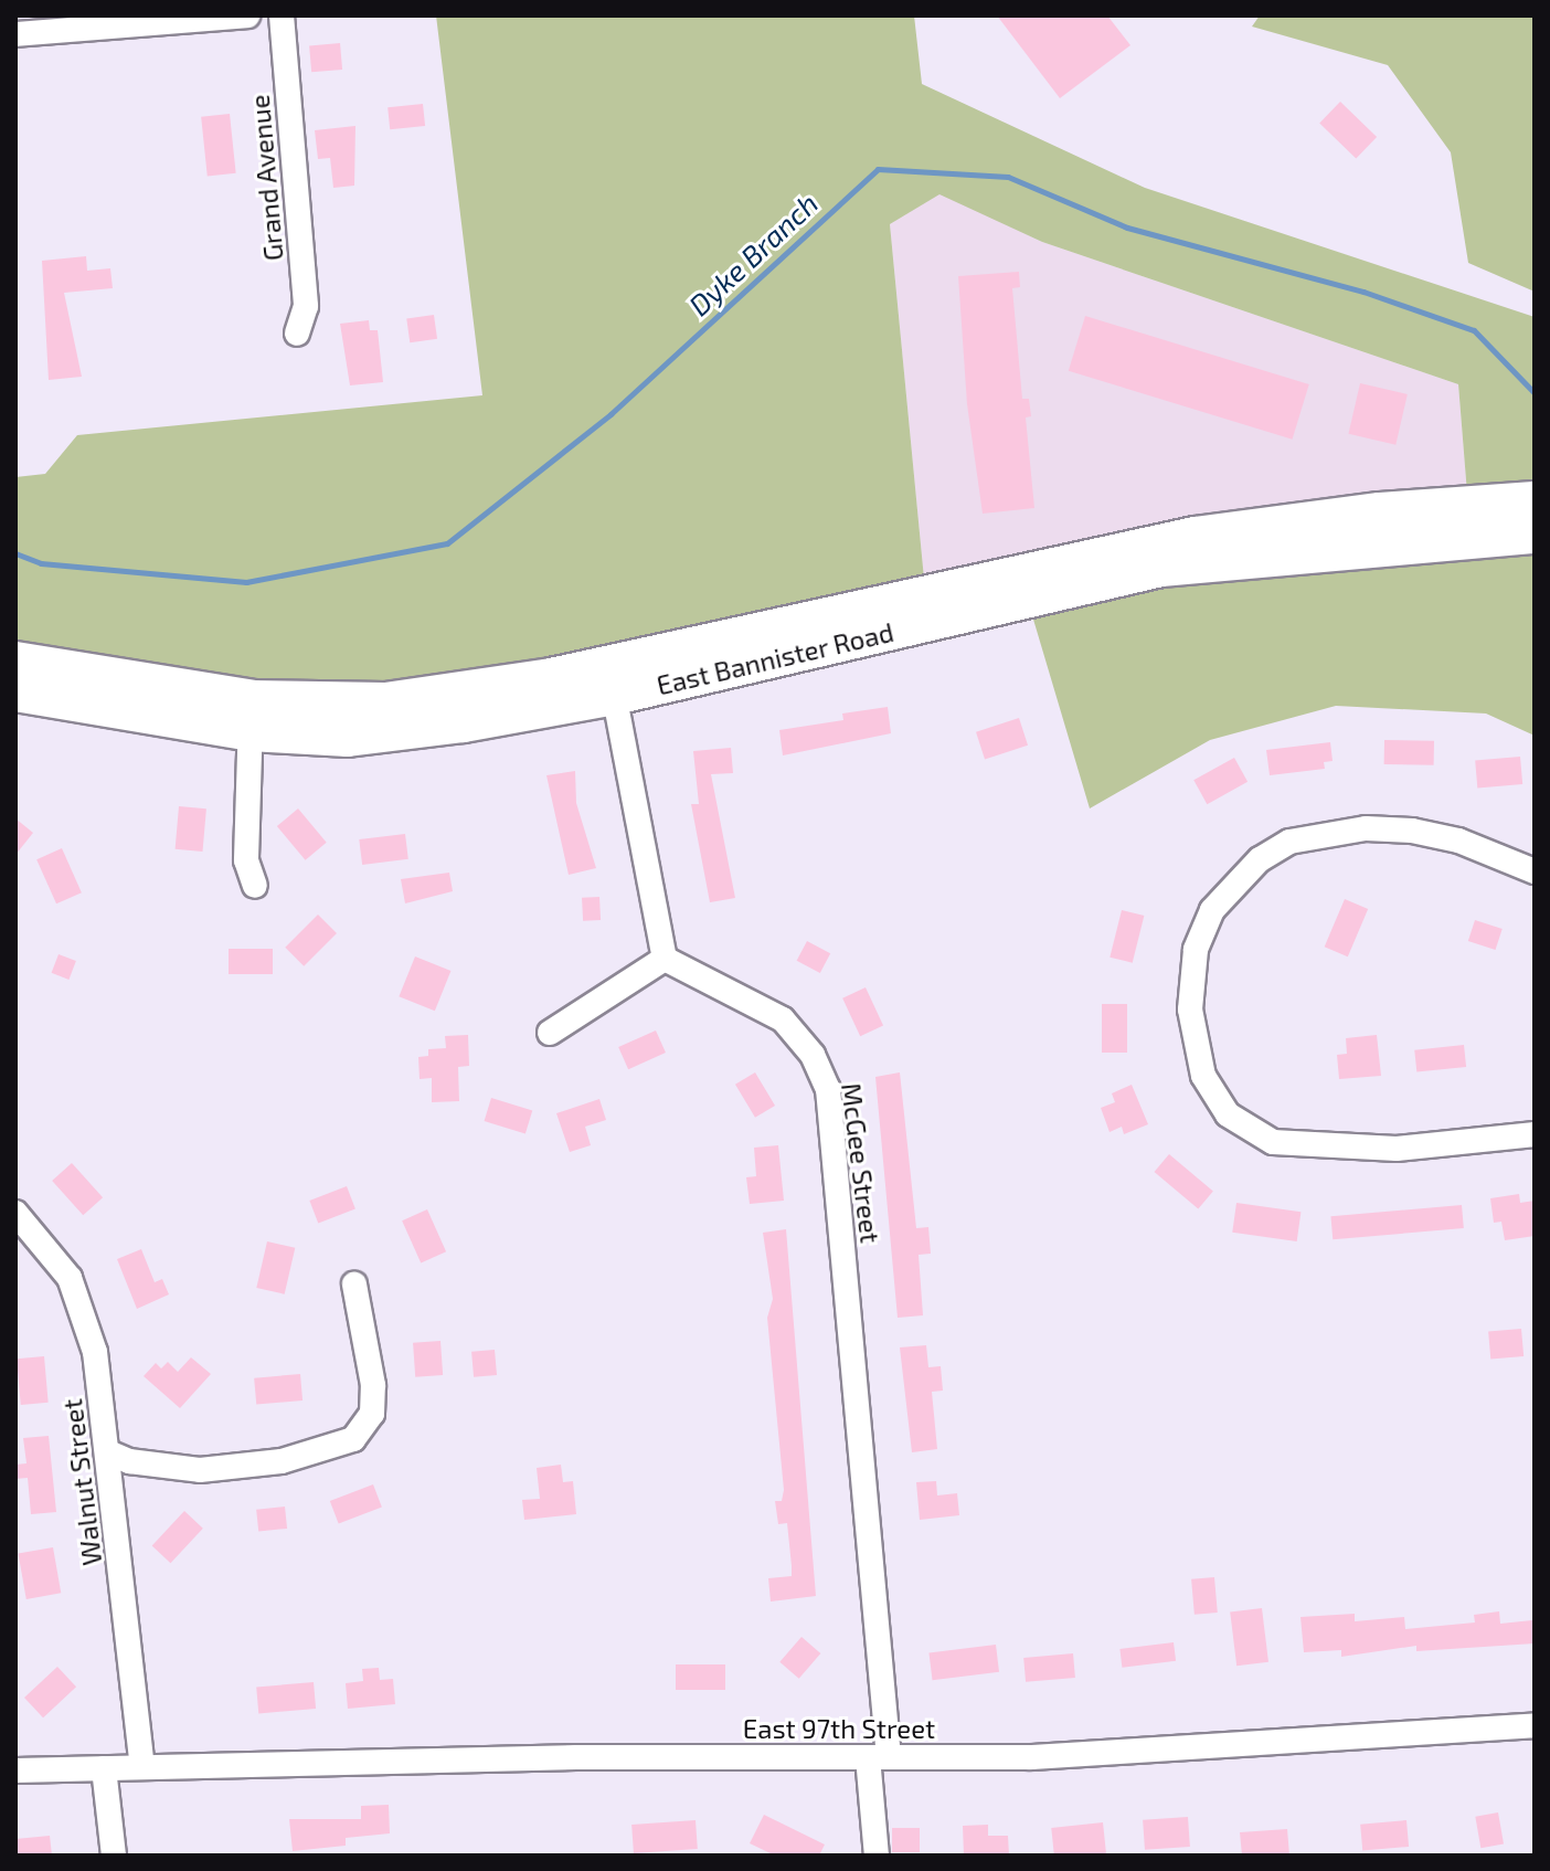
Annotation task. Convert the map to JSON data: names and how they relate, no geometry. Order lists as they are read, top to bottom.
{
  "streets": {
    "main road": ["East Bannister Road"],
    "street": [
      "Grand Avenue",
      "McGee Street",
      "Walnut Street",
      "East 97th Street"
    ]
  },
  "crossings": [
    ["McGee Street", "East 97th Street"],
    ["Walnut Street", "East 97th Street"]
  ],
  "water": ["Dyke Branch"]
}
